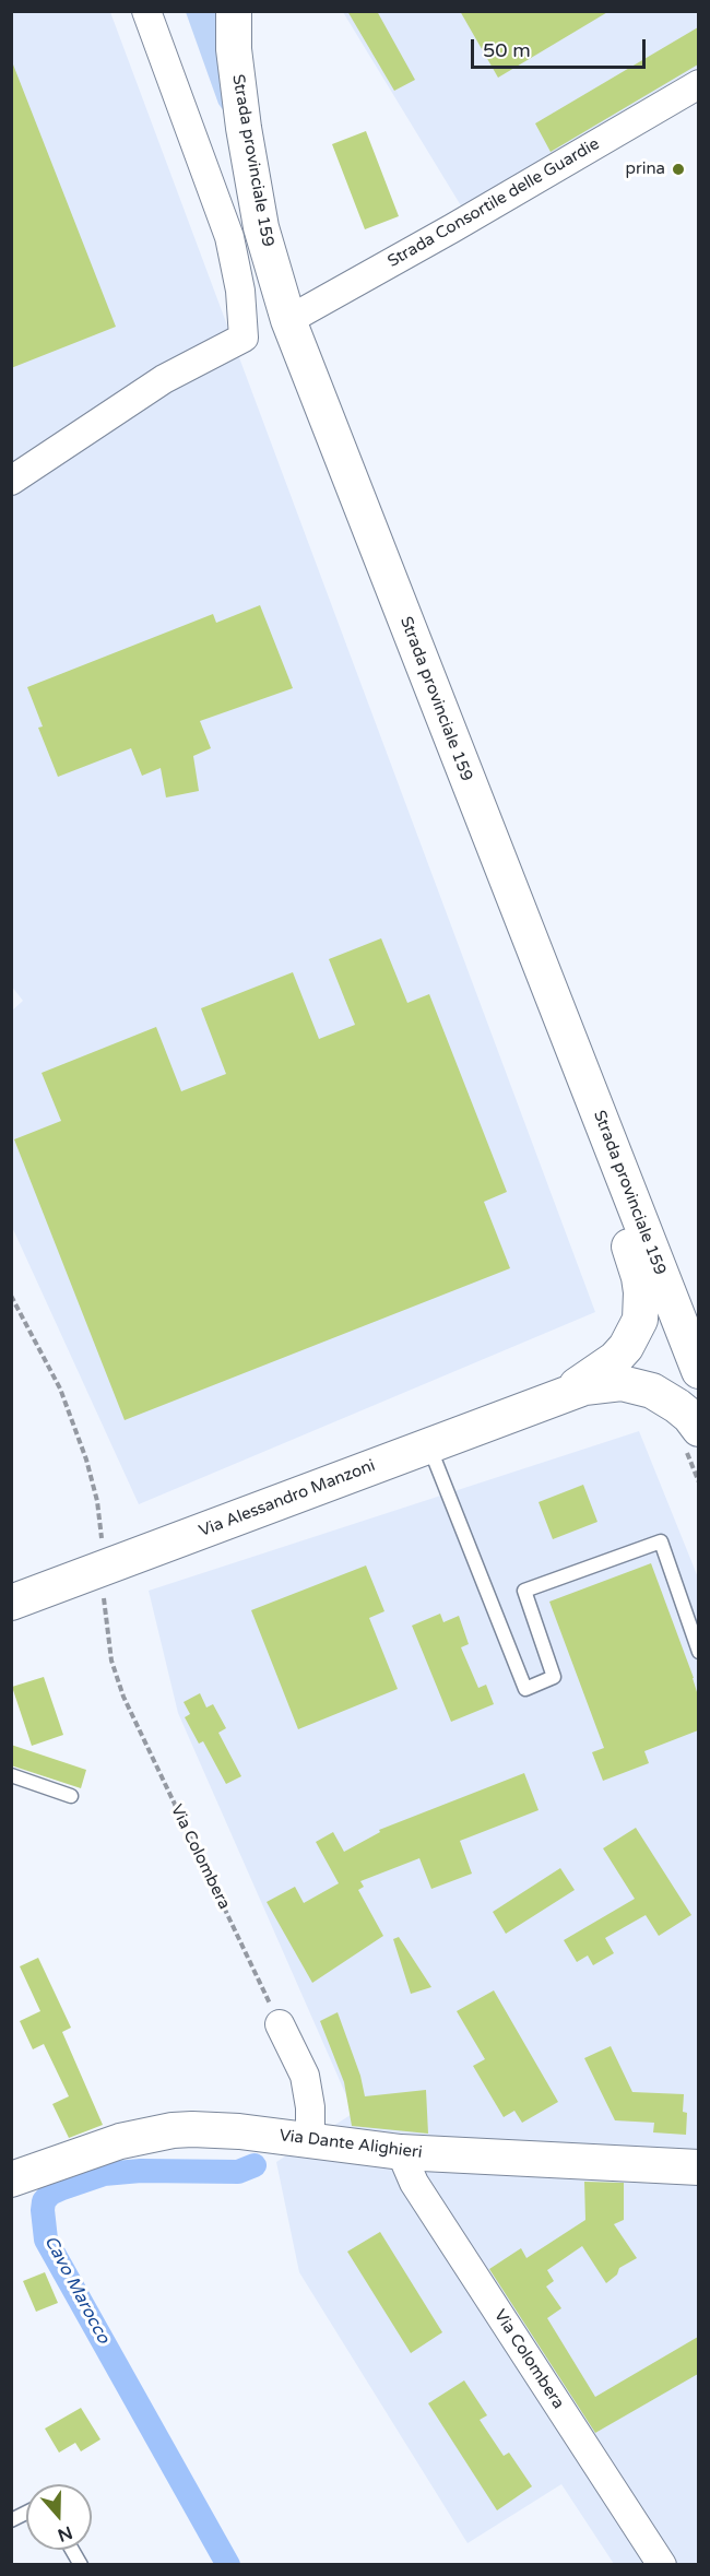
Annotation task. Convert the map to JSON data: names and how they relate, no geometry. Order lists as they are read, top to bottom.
{
  "streets": {
    "street": [
      "Strada provinciale 159",
      "Strada Consortile delle Guardie",
      "Via Alessandro Manzoni",
      "Via Colombera",
      "Via Dante Alighieri"
    ]
  },
  "crossings": [
    ["Strada provinciale 159", "Strada Consortile delle Guardie"],
    ["Via Alessandro Manzoni", "Via Colombera"],
    ["Via Colombera", "Via Dante Alighieri"]
  ],
  "water": ["Cavo Marocco"],
  "places": ["prina"],
  "scale_bar": "50 m",
  "north": "bottom"
}
